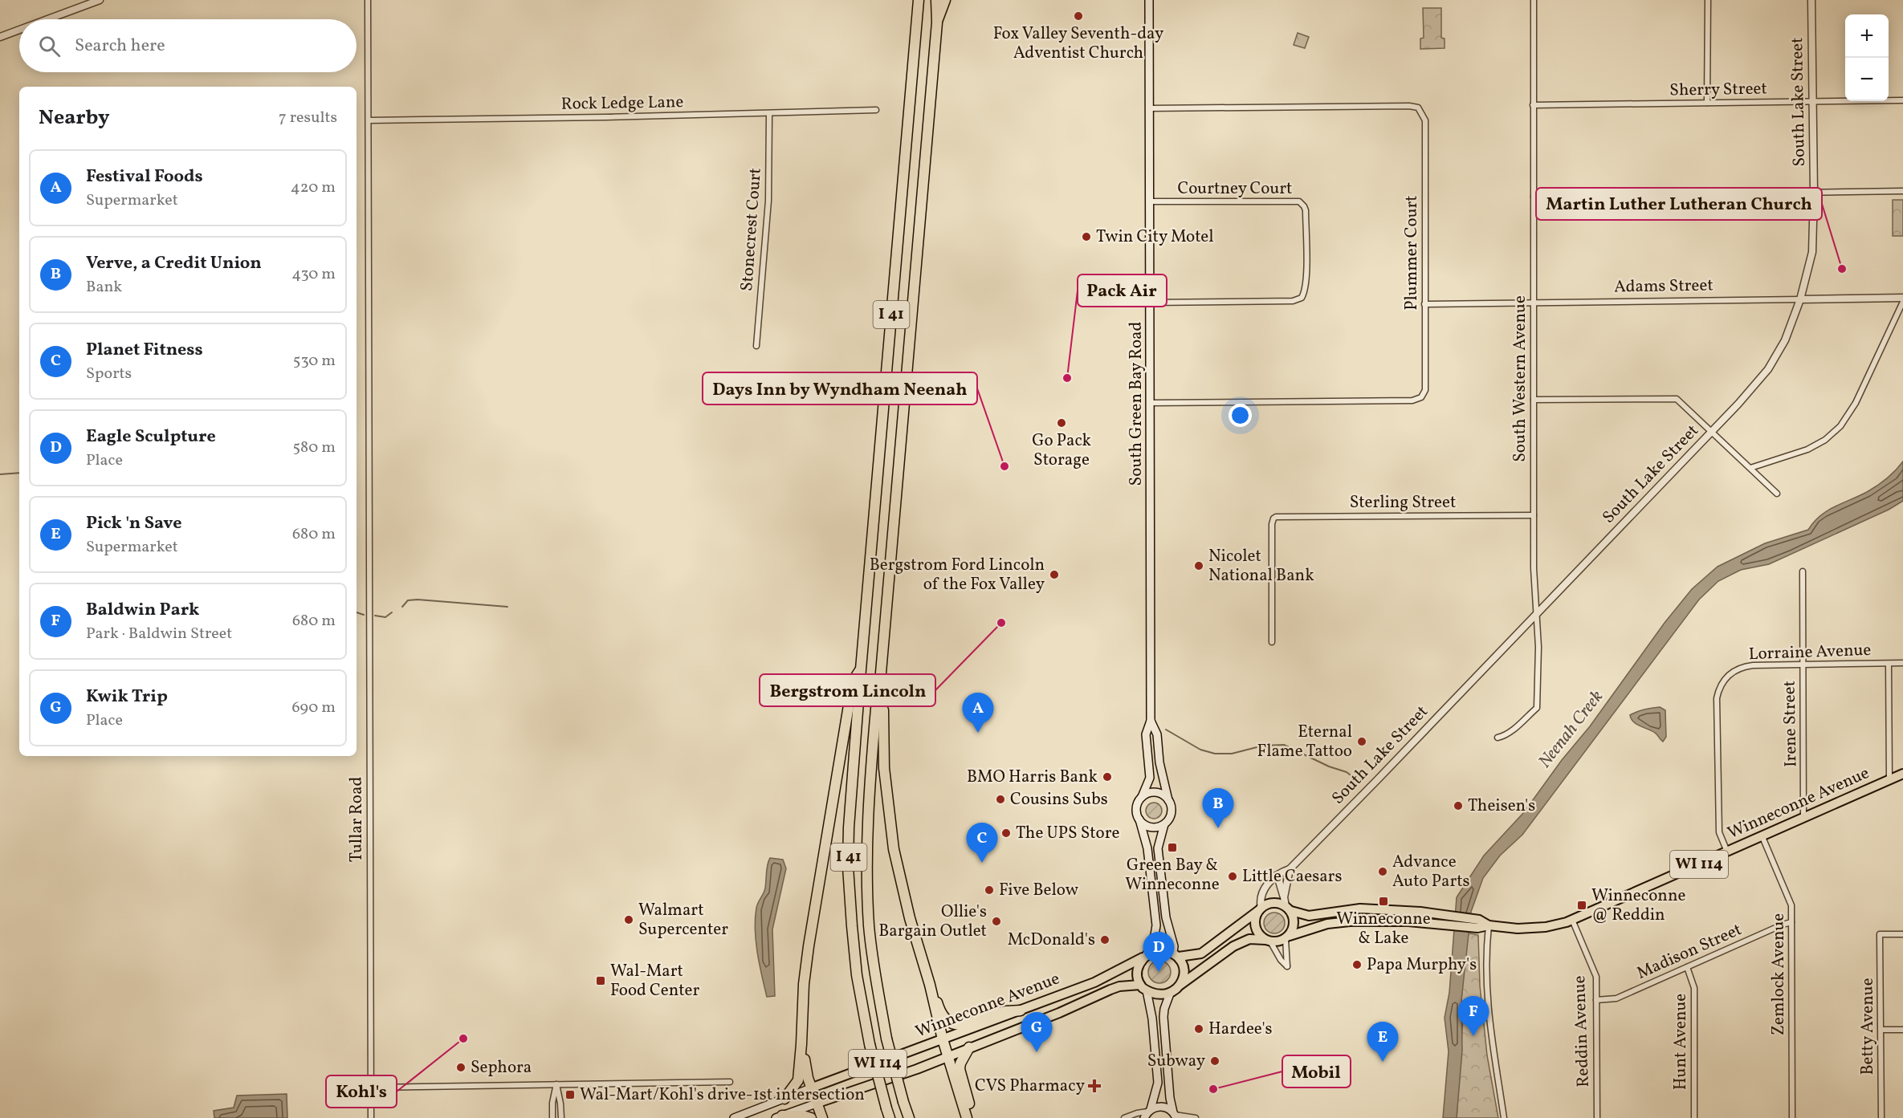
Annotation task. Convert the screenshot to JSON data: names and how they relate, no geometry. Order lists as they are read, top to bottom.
{
  "streets": {
    "highway": ["I 41"],
    "main road": ["South Green Bay Road", "Winneconne Avenue", "WI 114"],
    "street": [
      "Sherry Street",
      "South Lake Street",
      "Rock Ledge Lane",
      "Courtney Court",
      "Stonecrest Court",
      "Plummer Court",
      "Adams Street",
      "South Western Avenue",
      "Sterling Street",
      "Lorraine Avenue",
      "Irene Street",
      "Tullar Road",
      "Madison Street",
      "Zemlock Avenue",
      "Betty Avenue",
      "Reddin Avenue",
      "Hunt Avenue"
    ]
  },
  "crossings": [
    ["Sherry Street", "South Lake Street"],
    ["Sherry Street", "South Western Avenue"],
    ["South Lake Street", "Adams Street"],
    ["South Lake Street", "South Western Avenue"],
    ["South Lake Street", "Winneconne Avenue"],
    ["Rock Ledge Lane", "Stonecrest Court"],
    ["Rock Ledge Lane", "Tullar Road"],
    ["Courtney Court", "South Green Bay Road"],
    ["Plummer Court", "Adams Street"],
    ["Plummer Court", "South Green Bay Road"],
    ["Adams Street", "South Western Avenue"],
    ["South Western Avenue", "Sterling Street"],
    ["Lorraine Avenue", "Irene Street"],
    ["Lorraine Avenue", "Winneconne Avenue"],
    ["Irene Street", "Winneconne Avenue"],
    ["Winneconne Avenue", "Zemlock Avenue"],
    ["Winneconne Avenue", "Reddin Avenue"],
    ["Madison Street", "Zemlock Avenue"],
    ["Madison Street", "Reddin Avenue"],
    ["Madison Street", "Hunt Avenue"]
  ],
  "water": ["Neenah Creek"],
  "places": {
    "other": [
      "Fox Valley Seventh-day Adventist Church",
      "Twin City Motel",
      "Martin Luther Lutheran Church",
      "Pack Air",
      "Go Pack Storage",
      "Days Inn by Wyndham Neenah",
      "Nicolet National Bank",
      "Bergstrom Ford Lincoln of the Fox Valley",
      "Bergstrom Lincoln",
      "Eternal Flame Tattoo",
      "BMO Harris Bank",
      "Cousins Subs",
      "Theisen's",
      "The UPS Store",
      "Advance Auto Parts",
      "Little Caesars",
      "Five Below",
      "Walmart Supercenter",
      "Ollie's Bargain Outlet",
      "McDonald's",
      "Papa Murphy's",
      "Hardee's",
      "Kohl's",
      "Subway",
      "Sephora",
      "Mobil"
    ],
    "transit": [
      "Green Bay & Winneconne",
      "Winneconne & Lake",
      "Winneconne @ Reddin",
      "Wal-Mart Food Center",
      "Wal-Mart/Kohl's drive-1st intersection"
    ],
    "health": ["CVS Pharmacy"]
  },
  "page": {
    "map_buttons": ["+", "−"],
    "search": "Search here",
    "heading": ["Nearby", "7 results"],
    "list": [
      {
        "mark": "A",
        "name": "Festival Foods",
        "note": "Supermarket",
        "value": "420 m"
      },
      {
        "mark": "B",
        "name": "Verve, a Credit Union",
        "note": "Bank",
        "value": "430 m"
      },
      {
        "mark": "C",
        "name": "Planet Fitness",
        "note": "Sports",
        "value": "530 m"
      },
      {
        "mark": "D",
        "name": "Eagle Sculpture",
        "note": "Place",
        "value": "580 m"
      },
      {
        "mark": "E",
        "name": "Pick 'n Save",
        "note": "Supermarket",
        "value": "680 m"
      },
      {
        "mark": "F",
        "name": "Baldwin Park",
        "note": "Park · Baldwin Street",
        "value": "680 m"
      },
      {
        "mark": "G",
        "name": "Kwik Trip",
        "note": "Place",
        "value": "690 m"
      }
    ],
    "pins": [
      "A",
      "B",
      "C",
      "D",
      "F",
      "G",
      "E"
    ]
  }
}
